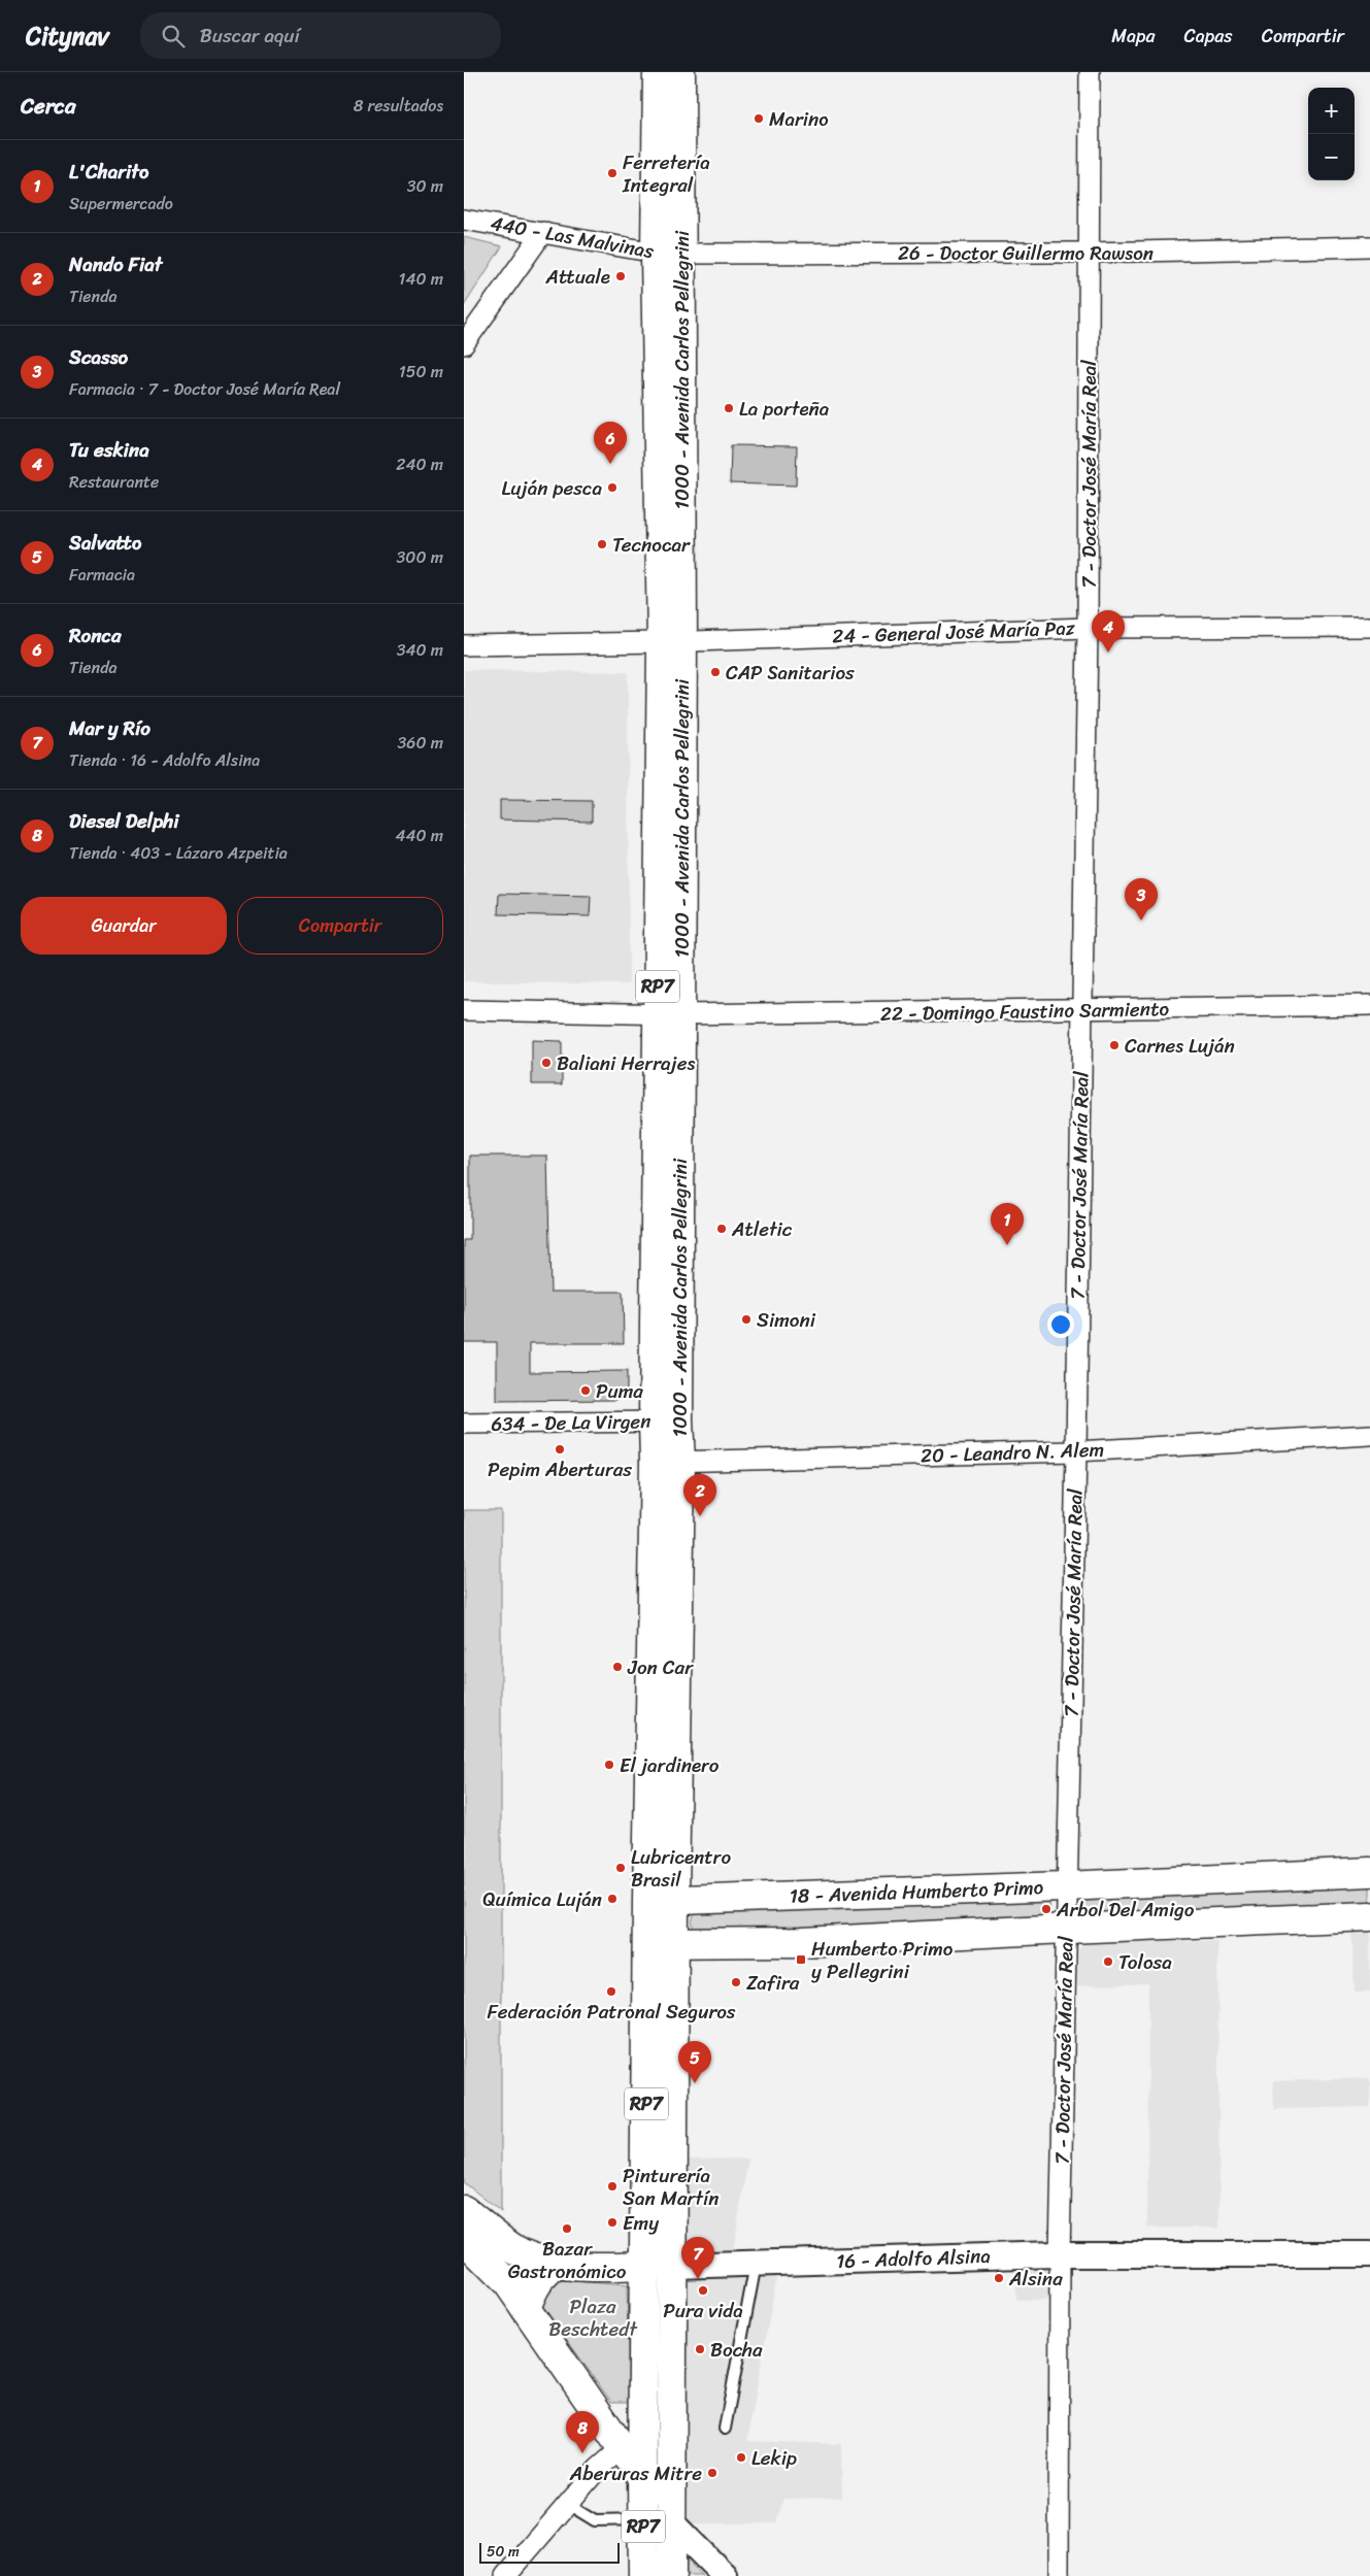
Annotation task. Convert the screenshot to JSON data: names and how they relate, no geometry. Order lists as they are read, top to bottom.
{
  "streets": {
    "main road": ["1000 - Avenida Carlos Pellegrini", "RP7", "18 - Avenida Humberto Primo"],
    "street": [
      "440 - Las Malvinas",
      "26 - Doctor Guillermo Rawson",
      "7 - Doctor José María Real",
      "24 - General José María Paz",
      "22 - Domingo Faustino Sarmiento",
      "634 - De La Virgen",
      "20 - Leandro N. Alem",
      "16 - Adolfo Alsina"
    ]
  },
  "crossings": [
    ["440 - Las Malvinas", "26 - Doctor Guillermo Rawson"],
    ["440 - Las Malvinas", "1000 - Avenida Carlos Pellegrini"],
    ["26 - Doctor Guillermo Rawson", "1000 - Avenida Carlos Pellegrini"],
    ["26 - Doctor Guillermo Rawson", "7 - Doctor José María Real"],
    ["1000 - Avenida Carlos Pellegrini", "24 - General José María Paz"],
    ["1000 - Avenida Carlos Pellegrini", "22 - Domingo Faustino Sarmiento"],
    ["1000 - Avenida Carlos Pellegrini", "634 - De La Virgen"],
    ["1000 - Avenida Carlos Pellegrini", "20 - Leandro N. Alem"],
    ["1000 - Avenida Carlos Pellegrini", "18 - Avenida Humberto Primo"],
    ["1000 - Avenida Carlos Pellegrini", "16 - Adolfo Alsina"],
    ["7 - Doctor José María Real", "24 - General José María Paz"],
    ["7 - Doctor José María Real", "22 - Domingo Faustino Sarmiento"],
    ["7 - Doctor José María Real", "20 - Leandro N. Alem"],
    ["7 - Doctor José María Real", "18 - Avenida Humberto Primo"],
    ["7 - Doctor José María Real", "16 - Adolfo Alsina"]
  ],
  "parks": ["Plaza Beschtedt"],
  "places": {
    "other": [
      "Marino",
      "Ferretería Integral",
      "Attuale",
      "La porteña",
      "Luján pesca",
      "Tecnocar",
      "CAP Sanitarios",
      "Carnes Luján",
      "Baliani Herrajes",
      "Atletic",
      "Simoni",
      "Puma",
      "Pepim Aberturas",
      "Jon Car",
      "El jardinero",
      "Lubricentro Brasil",
      "Química Luján",
      "Arbol Del Amigo",
      "Tolosa",
      "Zafira",
      "Federación Patronal Seguros",
      "Pinturería San Martín",
      "Emy",
      "Bazar Gastronómico",
      "Alsina",
      "Pura vida",
      "Bocha",
      "Lekip",
      "Aberuras Mitre"
    ],
    "transit": ["Humberto Primo y Pellegrini"]
  },
  "scale_bar": "50 m",
  "page": {
    "header": "Citynav",
    "search": "Buscar aquí",
    "nav": ["Mapa", "Capas", "Compartir"],
    "heading": ["Cerca", "8 resultados"],
    "map_buttons": ["+", "−"],
    "list": [
      {
        "mark": "1",
        "name": "L'Charito",
        "note": "Supermercado",
        "value": "30 m"
      },
      {
        "mark": "2",
        "name": "Nando Fiat",
        "note": "Tienda",
        "value": "140 m"
      },
      {
        "mark": "3",
        "name": "Scasso",
        "note": "Farmacia · 7 - Doctor José María Real",
        "value": "150 m"
      },
      {
        "mark": "4",
        "name": "Tu eskina",
        "note": "Restaurante",
        "value": "240 m"
      },
      {
        "mark": "5",
        "name": "Salvatto",
        "note": "Farmacia",
        "value": "300 m"
      },
      {
        "mark": "6",
        "name": "Ronca",
        "note": "Tienda",
        "value": "340 m"
      },
      {
        "mark": "7",
        "name": "Mar y Río",
        "note": "Tienda · 16 - Adolfo Alsina",
        "value": "360 m"
      },
      {
        "mark": "8",
        "name": "Diesel Delphi",
        "note": "Tienda · 403 - Lázaro Azpeitia",
        "value": "440 m"
      }
    ],
    "pins": [
      "6",
      "4",
      "3",
      "1",
      "2",
      "5",
      "7",
      "8"
    ],
    "buttons": ["Guardar", "Compartir"],
    "scale": "50 m"
  }
}
